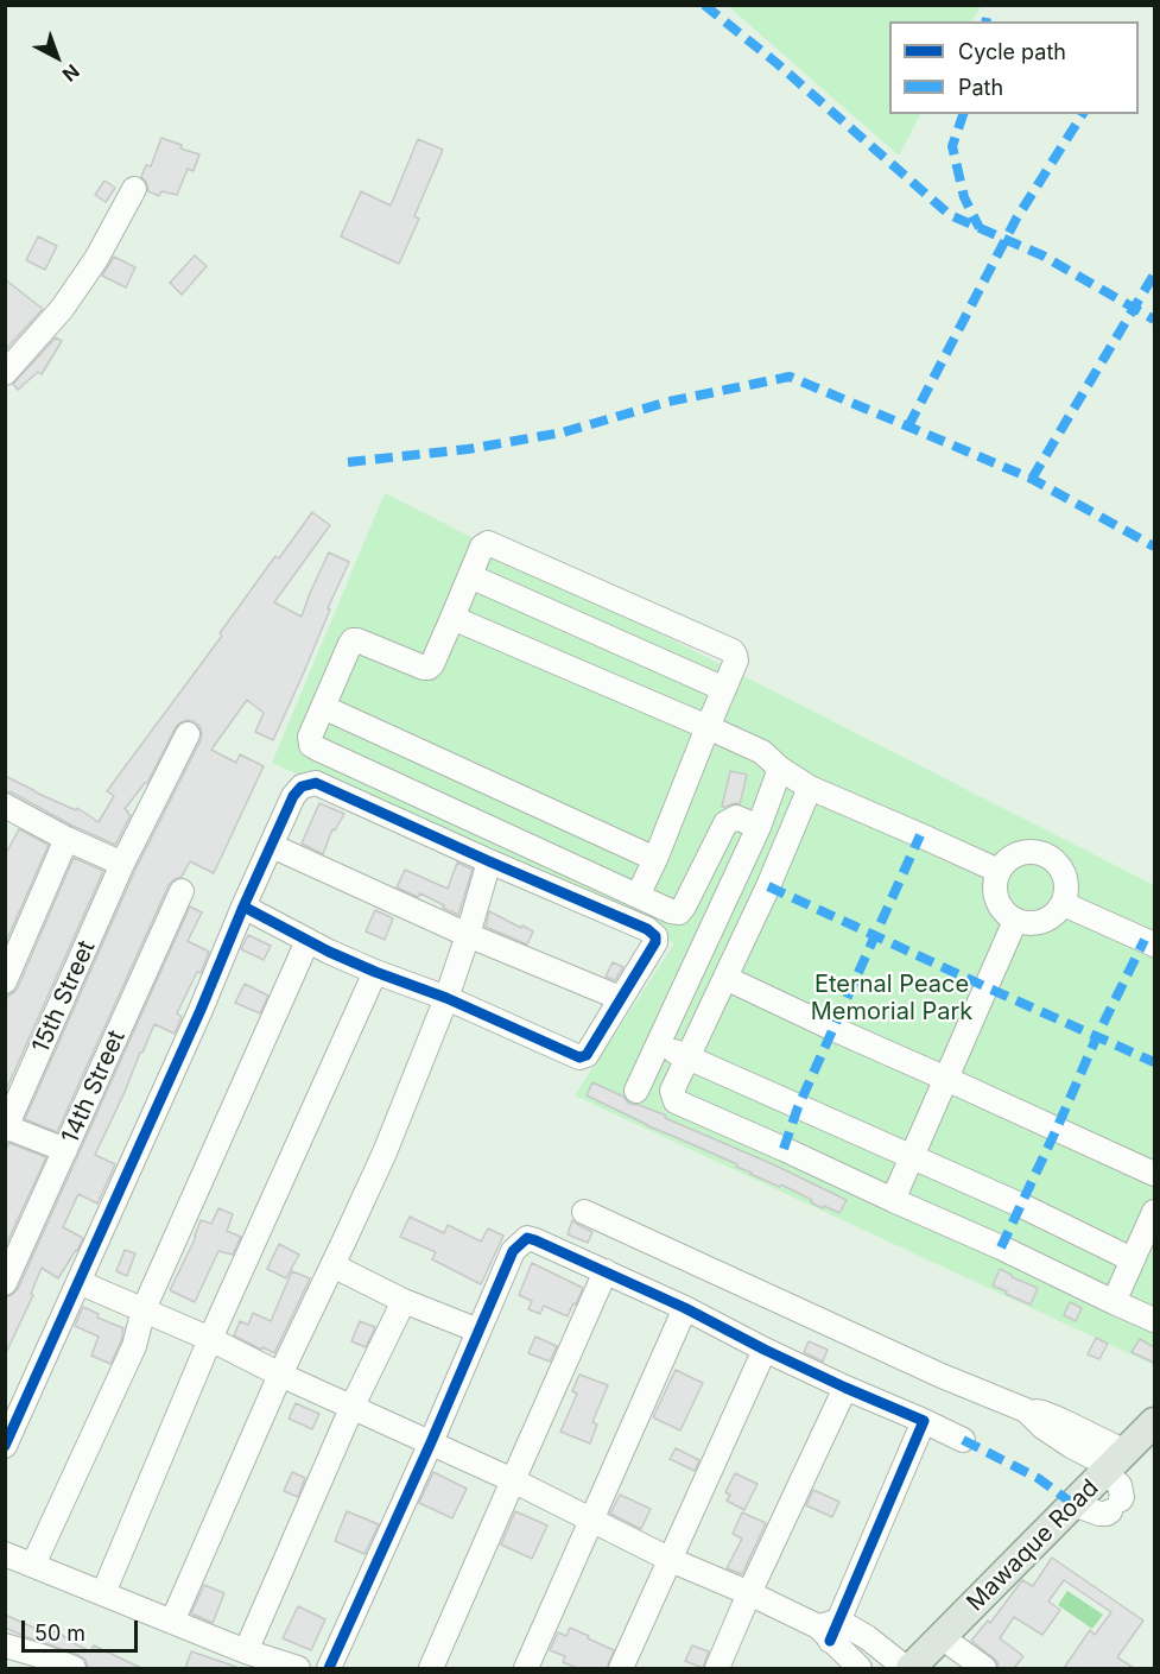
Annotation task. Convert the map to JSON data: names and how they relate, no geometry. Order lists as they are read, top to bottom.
{
  "streets": {
    "main road": ["Mawaque Road"],
    "street": ["15th Street", "14th Street"]
  },
  "parks": ["Eternal Peace Memorial Park"],
  "legend": ["Cycle path", "Path"],
  "scale_bar": "50 m",
  "north": "bottom right"
}
